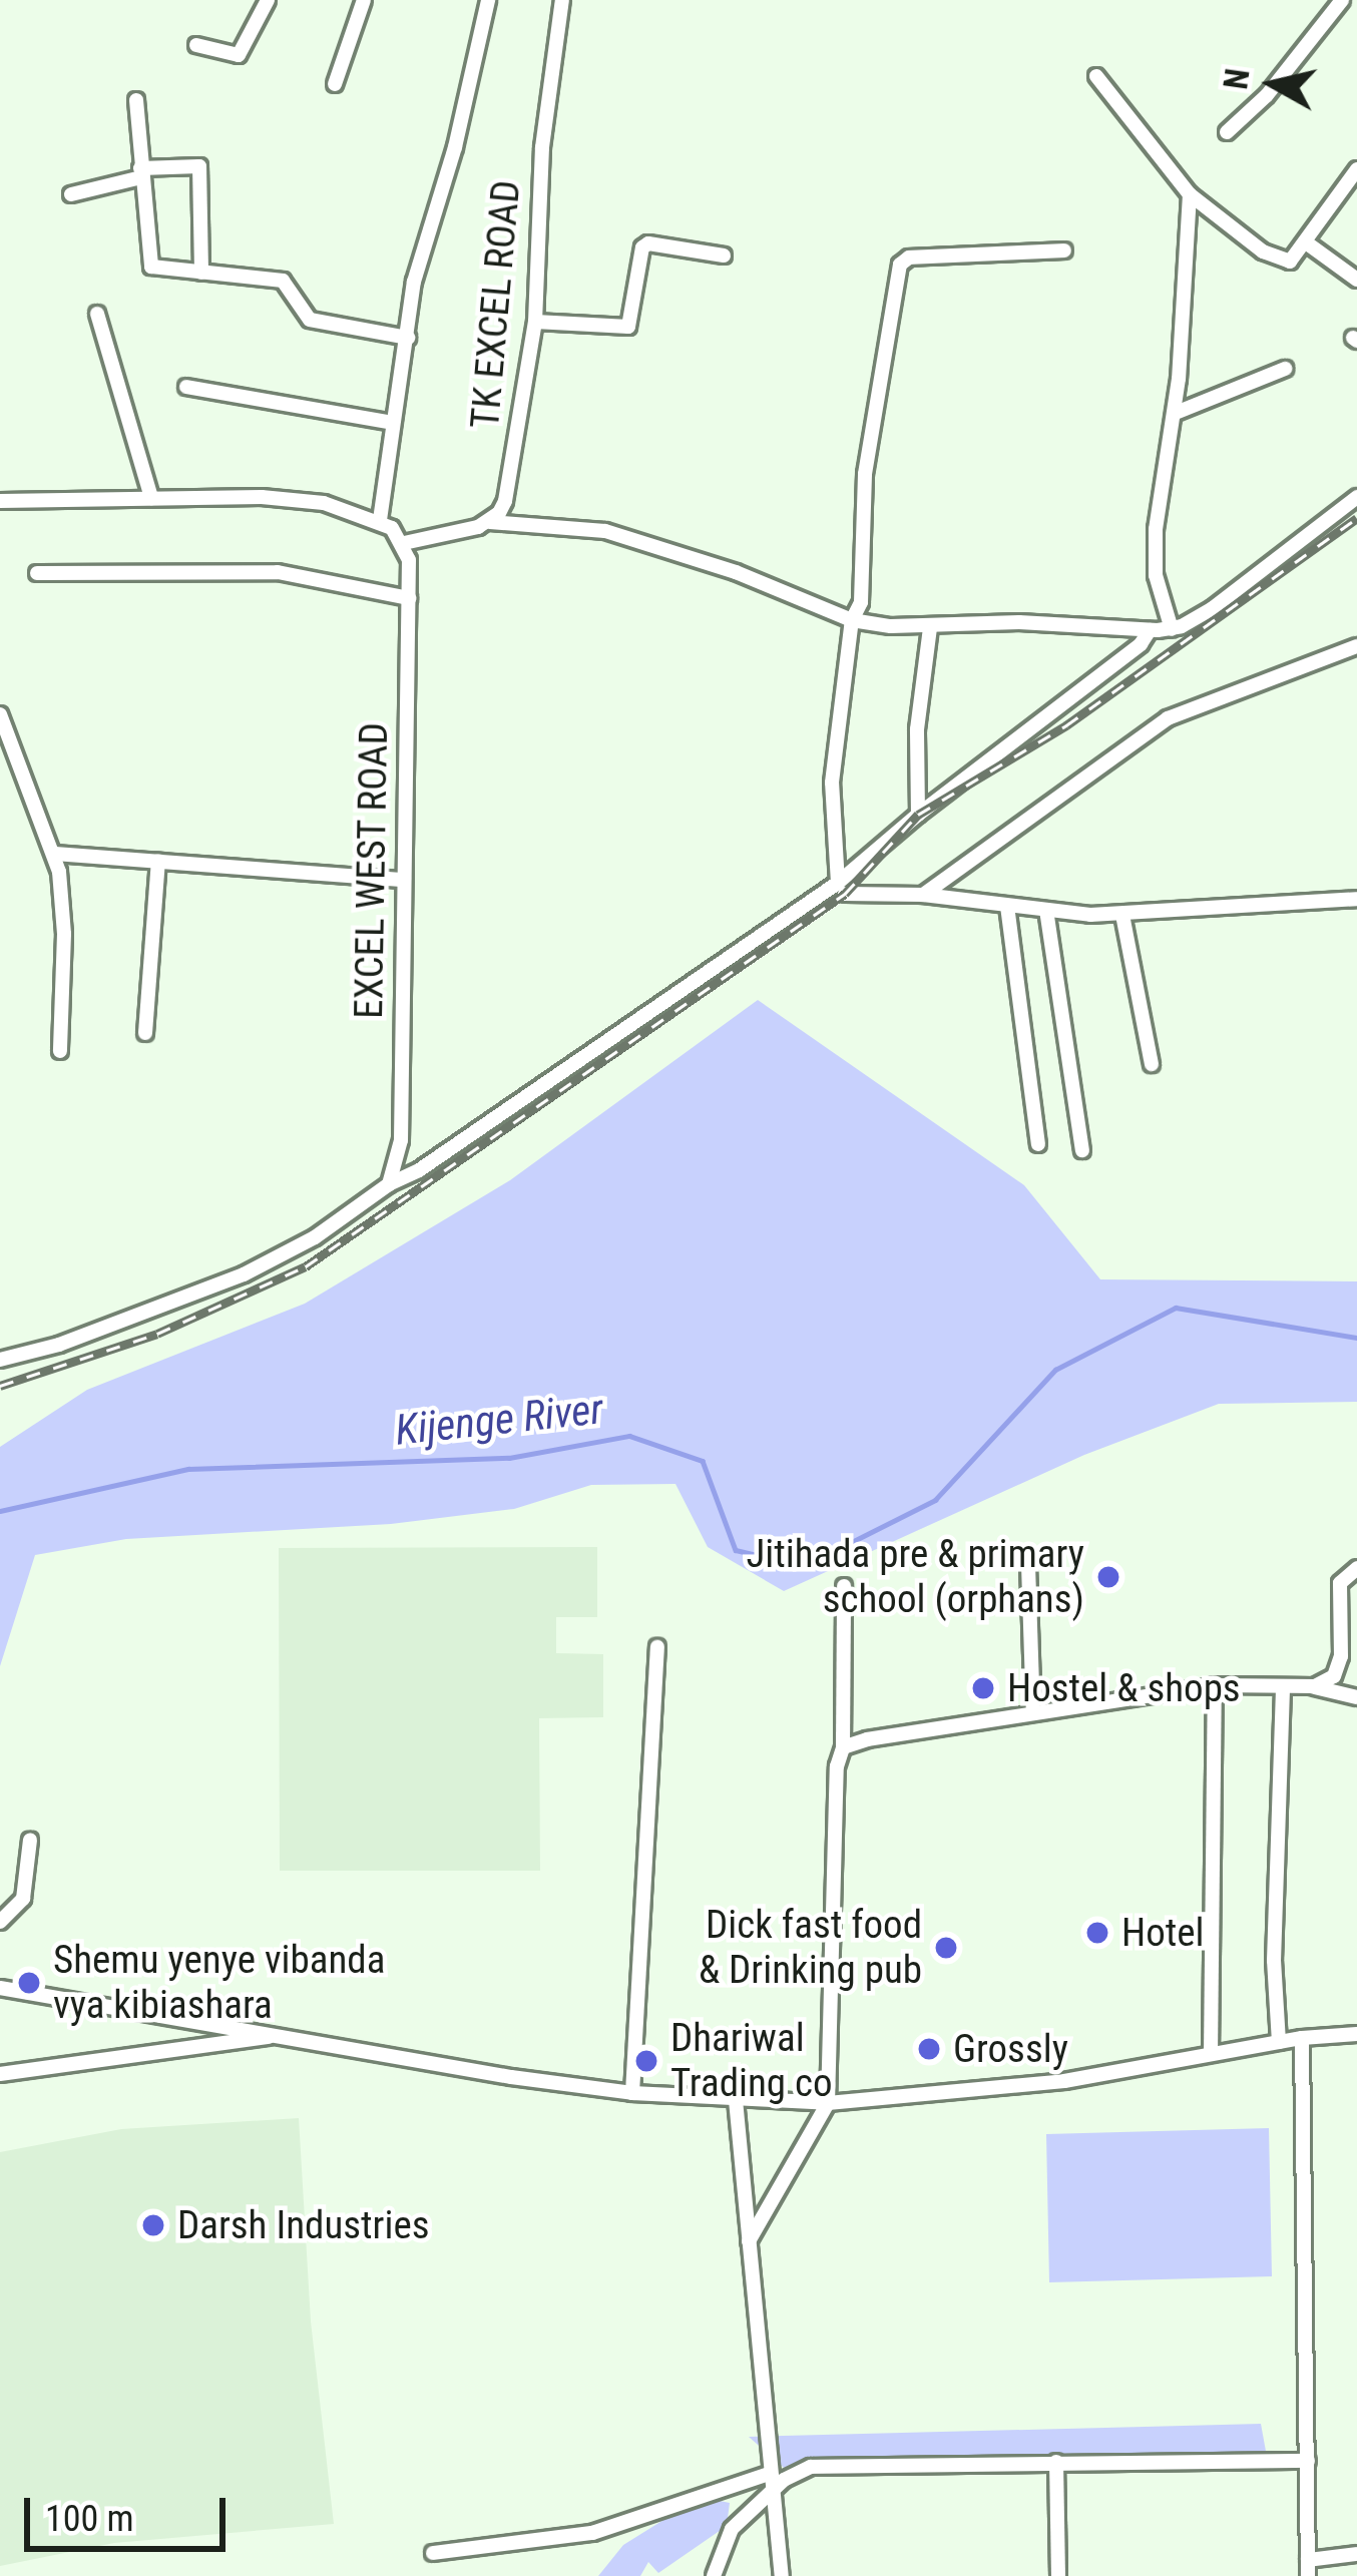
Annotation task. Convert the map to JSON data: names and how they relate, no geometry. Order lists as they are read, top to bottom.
{
  "streets": {
    "street": ["TK EXCEL ROAD", "EXCEL WEST ROAD"]
  },
  "water": ["Kijenge River"],
  "places": [
    "Jitihada pre & primary school (orphans)",
    "Hostel & shops",
    "Hotel",
    "Dick fast food & Drinking pub",
    "Shemu yenye vibanda vya kibiashara",
    "Grossly",
    "Dhariwal Trading co",
    "Darsh Industries"
  ],
  "scale_bar": "100 m",
  "north": "left"
}
